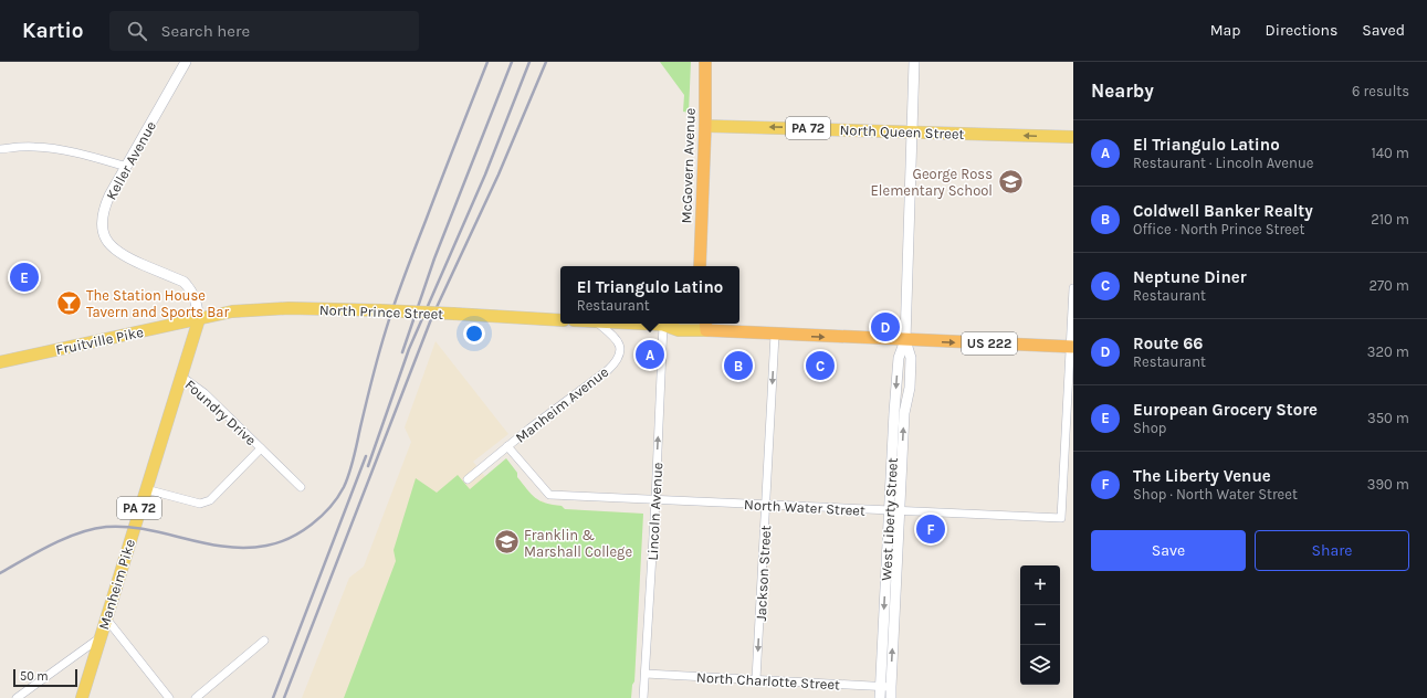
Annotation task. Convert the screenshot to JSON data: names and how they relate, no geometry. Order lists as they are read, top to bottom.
{
  "streets": {
    "highway": ["McGovern Avenue", "US 222"],
    "main road": [
      "PA 72",
      "North Queen Street",
      "Keller Avenue",
      "North Prince Street",
      "Fruitville Pike",
      "West Liberty Street",
      "Manheim Pike"
    ],
    "street": [
      "Manheim Avenue",
      "Foundry Drive",
      "North Water Street",
      "Lincoln Avenue",
      "Jackson Street",
      "North Charlotte Street"
    ]
  },
  "crossings": [
    ["North Queen Street", "McGovern Avenue"],
    ["North Queen Street", "West Liberty Street"],
    ["Keller Avenue", "North Prince Street"],
    ["Keller Avenue", "Fruitville Pike"],
    ["Keller Avenue", "Manheim Pike"],
    ["North Prince Street", "Fruitville Pike"],
    ["North Prince Street", "Manheim Pike"],
    ["Fruitville Pike", "Manheim Pike"],
    ["US 222", "North Water Street"],
    ["US 222", "West Liberty Street"],
    ["US 222", "Jackson Street"],
    ["Manheim Avenue", "North Water Street"],
    ["Foundry Drive", "Manheim Pike"],
    ["North Water Street", "Lincoln Avenue"],
    ["North Water Street", "West Liberty Street"],
    ["North Water Street", "Jackson Street"],
    ["Lincoln Avenue", "North Charlotte Street"],
    ["West Liberty Street", "North Charlotte Street"],
    ["Jackson Street", "North Charlotte Street"]
  ],
  "one_way": ["North Queen Street", "Lincoln Avenue", "Jackson Street"],
  "places": {
    "school or university": ["George Ross Elementary School", "Franklin & Marshall College"],
    "bar": ["The Station House Tavern and Sports Bar"]
  },
  "scale_bar": "50 m",
  "page": {
    "header": "Kartio",
    "search": "Search here",
    "nav": ["Map", "Directions", "Saved"],
    "heading": ["Nearby", "6 results"],
    "list": [
      {
        "mark": "A",
        "name": "El Triangulo Latino",
        "note": "Restaurant · Lincoln Avenue",
        "value": "140 m"
      },
      {
        "mark": "B",
        "name": "Coldwell Banker Realty",
        "note": "Office · North Prince Street",
        "value": "210 m"
      },
      {
        "mark": "C",
        "name": "Neptune Diner",
        "note": "Restaurant",
        "value": "270 m"
      },
      {
        "mark": "D",
        "name": "Route 66",
        "note": "Restaurant",
        "value": "320 m"
      },
      {
        "mark": "E",
        "name": "European Grocery Store",
        "note": "Shop",
        "value": "350 m"
      },
      {
        "mark": "F",
        "name": "The Liberty Venue",
        "note": "Shop · North Water Street",
        "value": "390 m"
      }
    ],
    "pins": [
      "E",
      "D",
      "A",
      "B",
      "C",
      "F"
    ],
    "popup": ["El Triangulo Latino", "Restaurant"],
    "buttons": ["Save", "Share"],
    "map_buttons": ["+", "−"],
    "scale": "50 m"
  }
}
